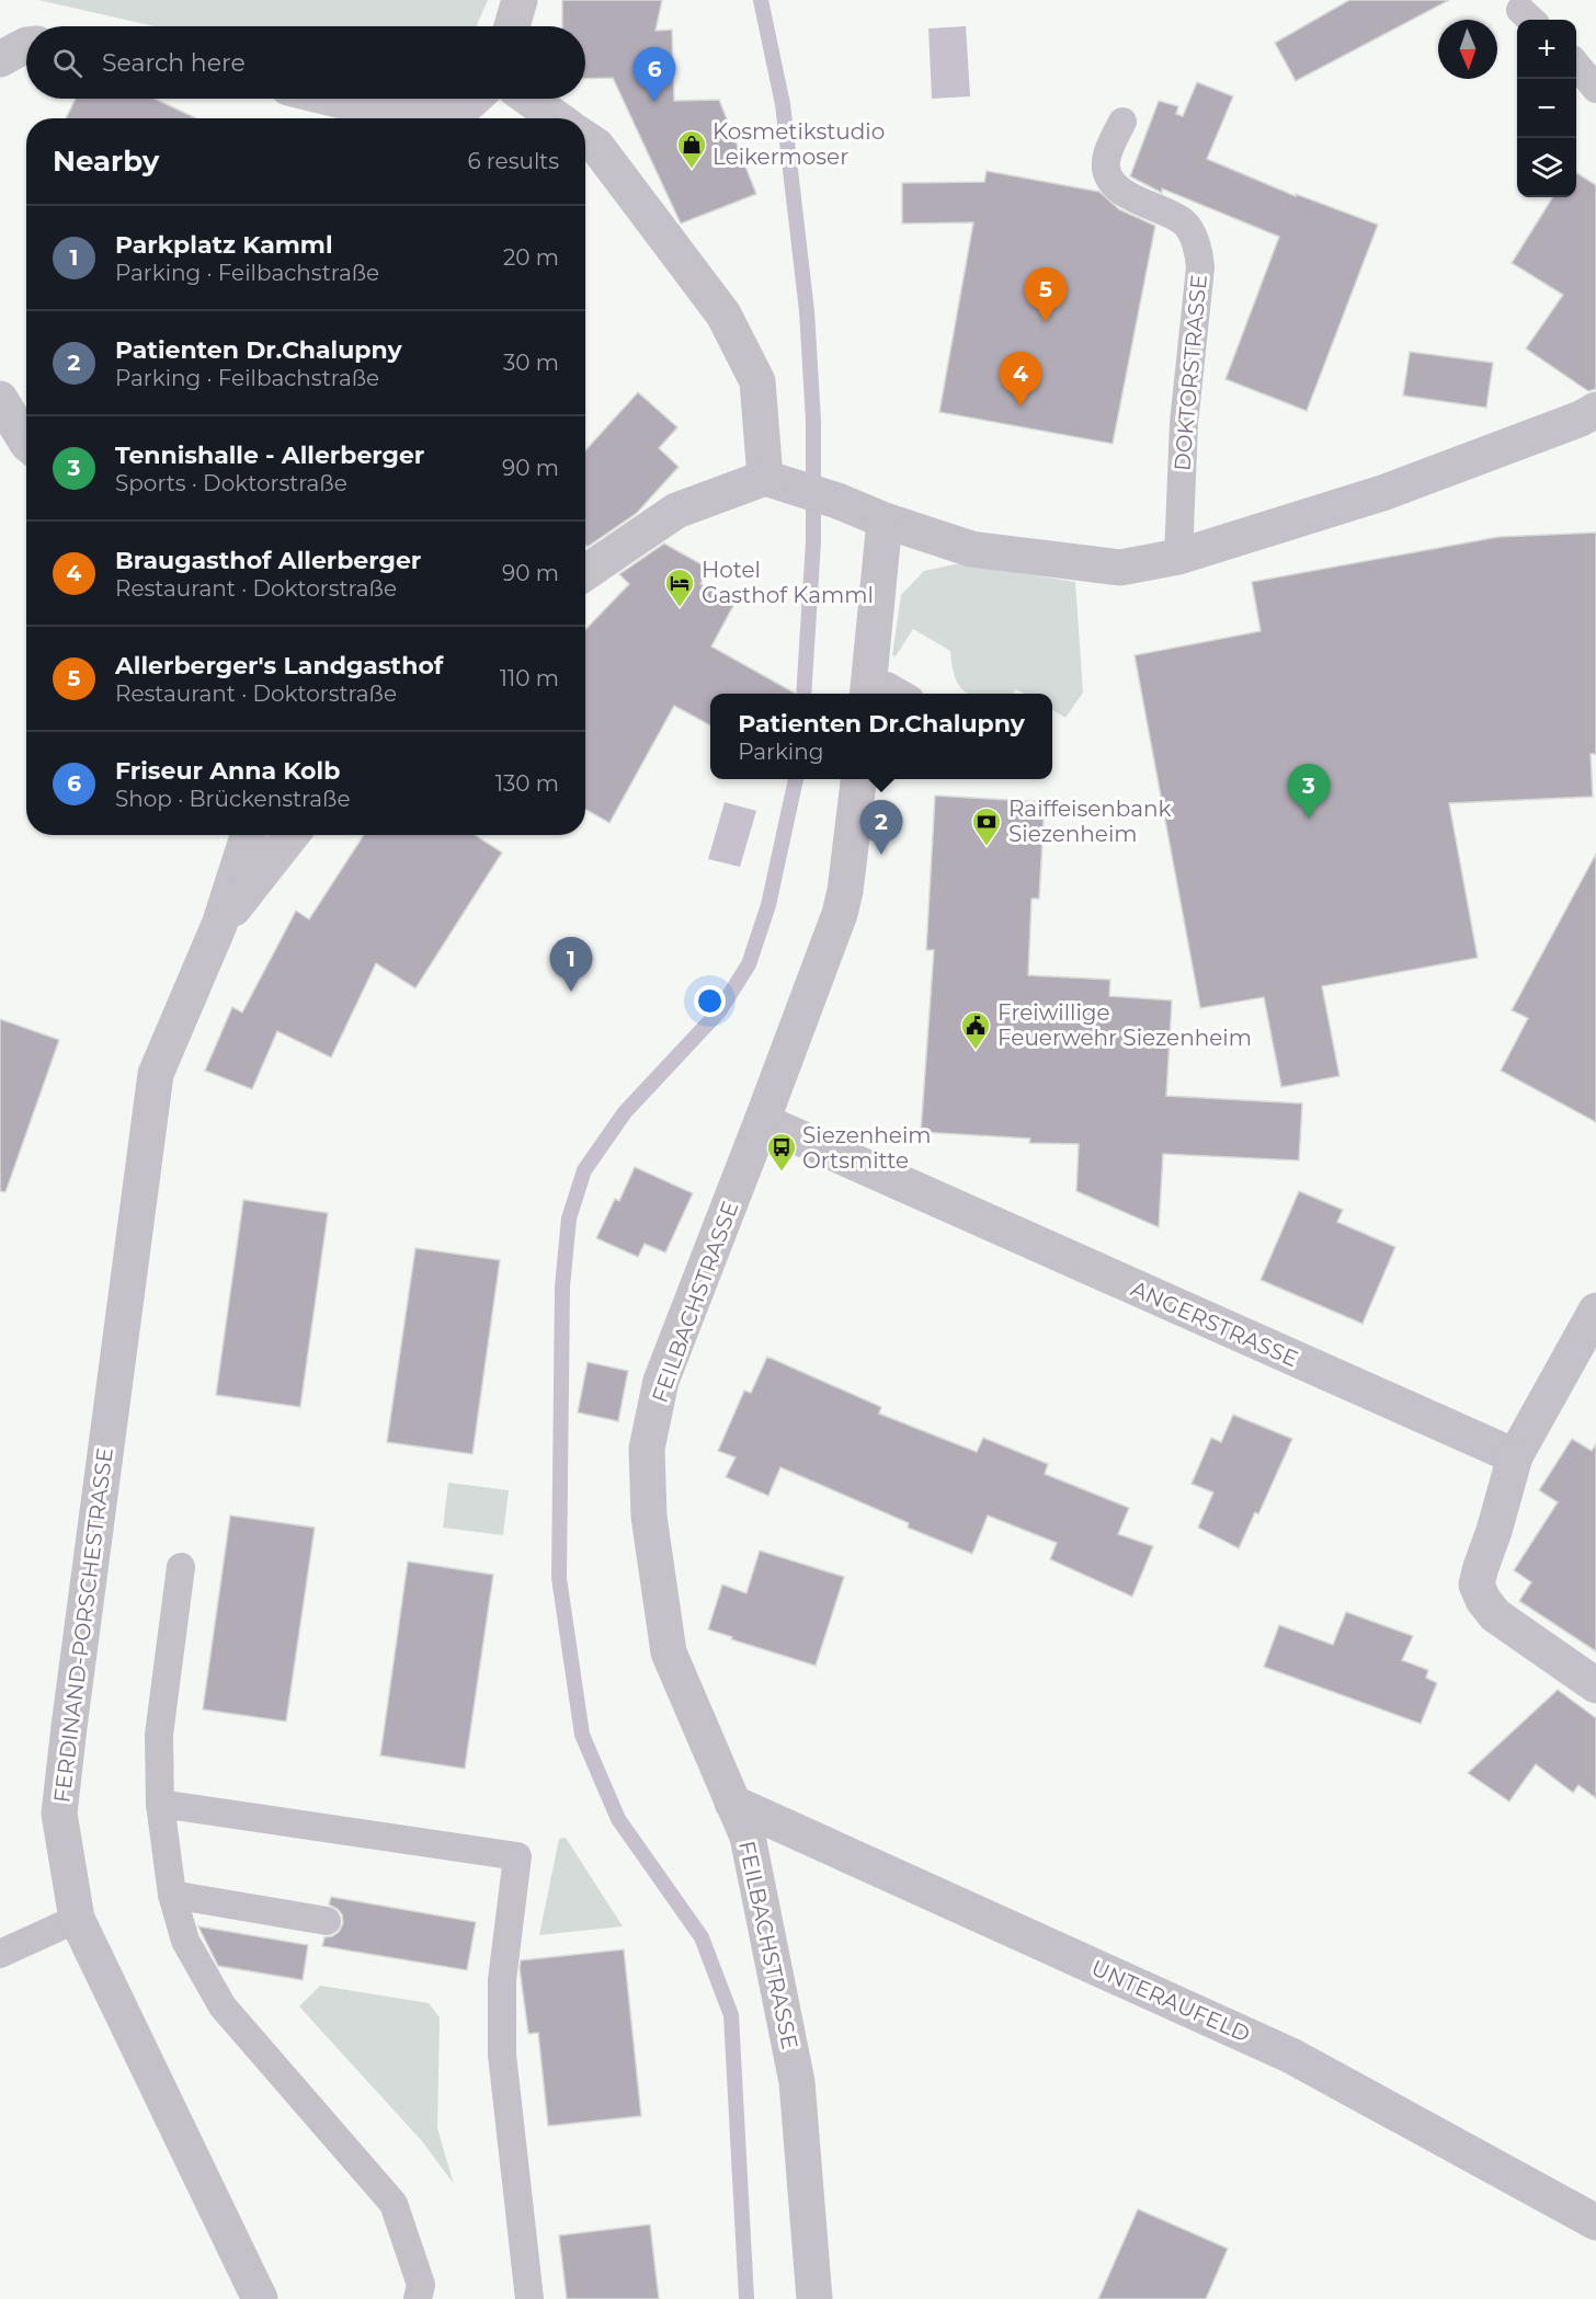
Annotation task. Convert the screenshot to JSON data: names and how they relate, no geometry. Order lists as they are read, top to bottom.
{
  "streets": {
    "street": [
      "FEILBACHSTRASSE",
      "ANGERSTRASSE",
      "FERDINAND-PORSCHESTRASSE",
      "UNTERAUFELD"
    ],
    "lane": ["DOKTORSTRASSE"]
  },
  "crossings": [
    ["FEILBACHSTRASSE", "ANGERSTRASSE"],
    ["FEILBACHSTRASSE", "UNTERAUFELD"]
  ],
  "places": {
    "shop": ["Kosmetikstudio Leikermoser"],
    "hotel": ["Hotel Gasthof Kamml"],
    "bank": ["Raiffeisenbank Siezenheim"],
    "public building": ["Freiwillige Feuerwehr Siezenheim"],
    "bus stop": ["Siezenheim Ortsmitte"]
  },
  "north": "bottom",
  "page": {
    "map_buttons": ["+", "−"],
    "search": "Search here",
    "pins": [
      "6",
      "5",
      "4",
      "3",
      "2",
      "1"
    ],
    "heading": ["Nearby", "6 results"],
    "list": [
      {
        "mark": "1",
        "name": "Parkplatz Kamml",
        "note": "Parking · Feilbachstraße",
        "value": "20 m"
      },
      {
        "mark": "2",
        "name": "Patienten Dr.Chalupny",
        "note": "Parking · Feilbachstraße",
        "value": "30 m"
      },
      {
        "mark": "3",
        "name": "Tennishalle - Allerberger",
        "note": "Sports · Doktorstraße",
        "value": "90 m"
      },
      {
        "mark": "4",
        "name": "Braugasthof Allerberger",
        "note": "Restaurant · Doktorstraße",
        "value": "90 m"
      },
      {
        "mark": "5",
        "name": "Allerberger's Landgasthof",
        "note": "Restaurant · Doktorstraße",
        "value": "110 m"
      },
      {
        "mark": "6",
        "name": "Friseur Anna Kolb",
        "note": "Shop · Brückenstraße",
        "value": "130 m"
      }
    ],
    "popup": ["Patienten Dr.Chalupny", "Parking"]
  }
}
